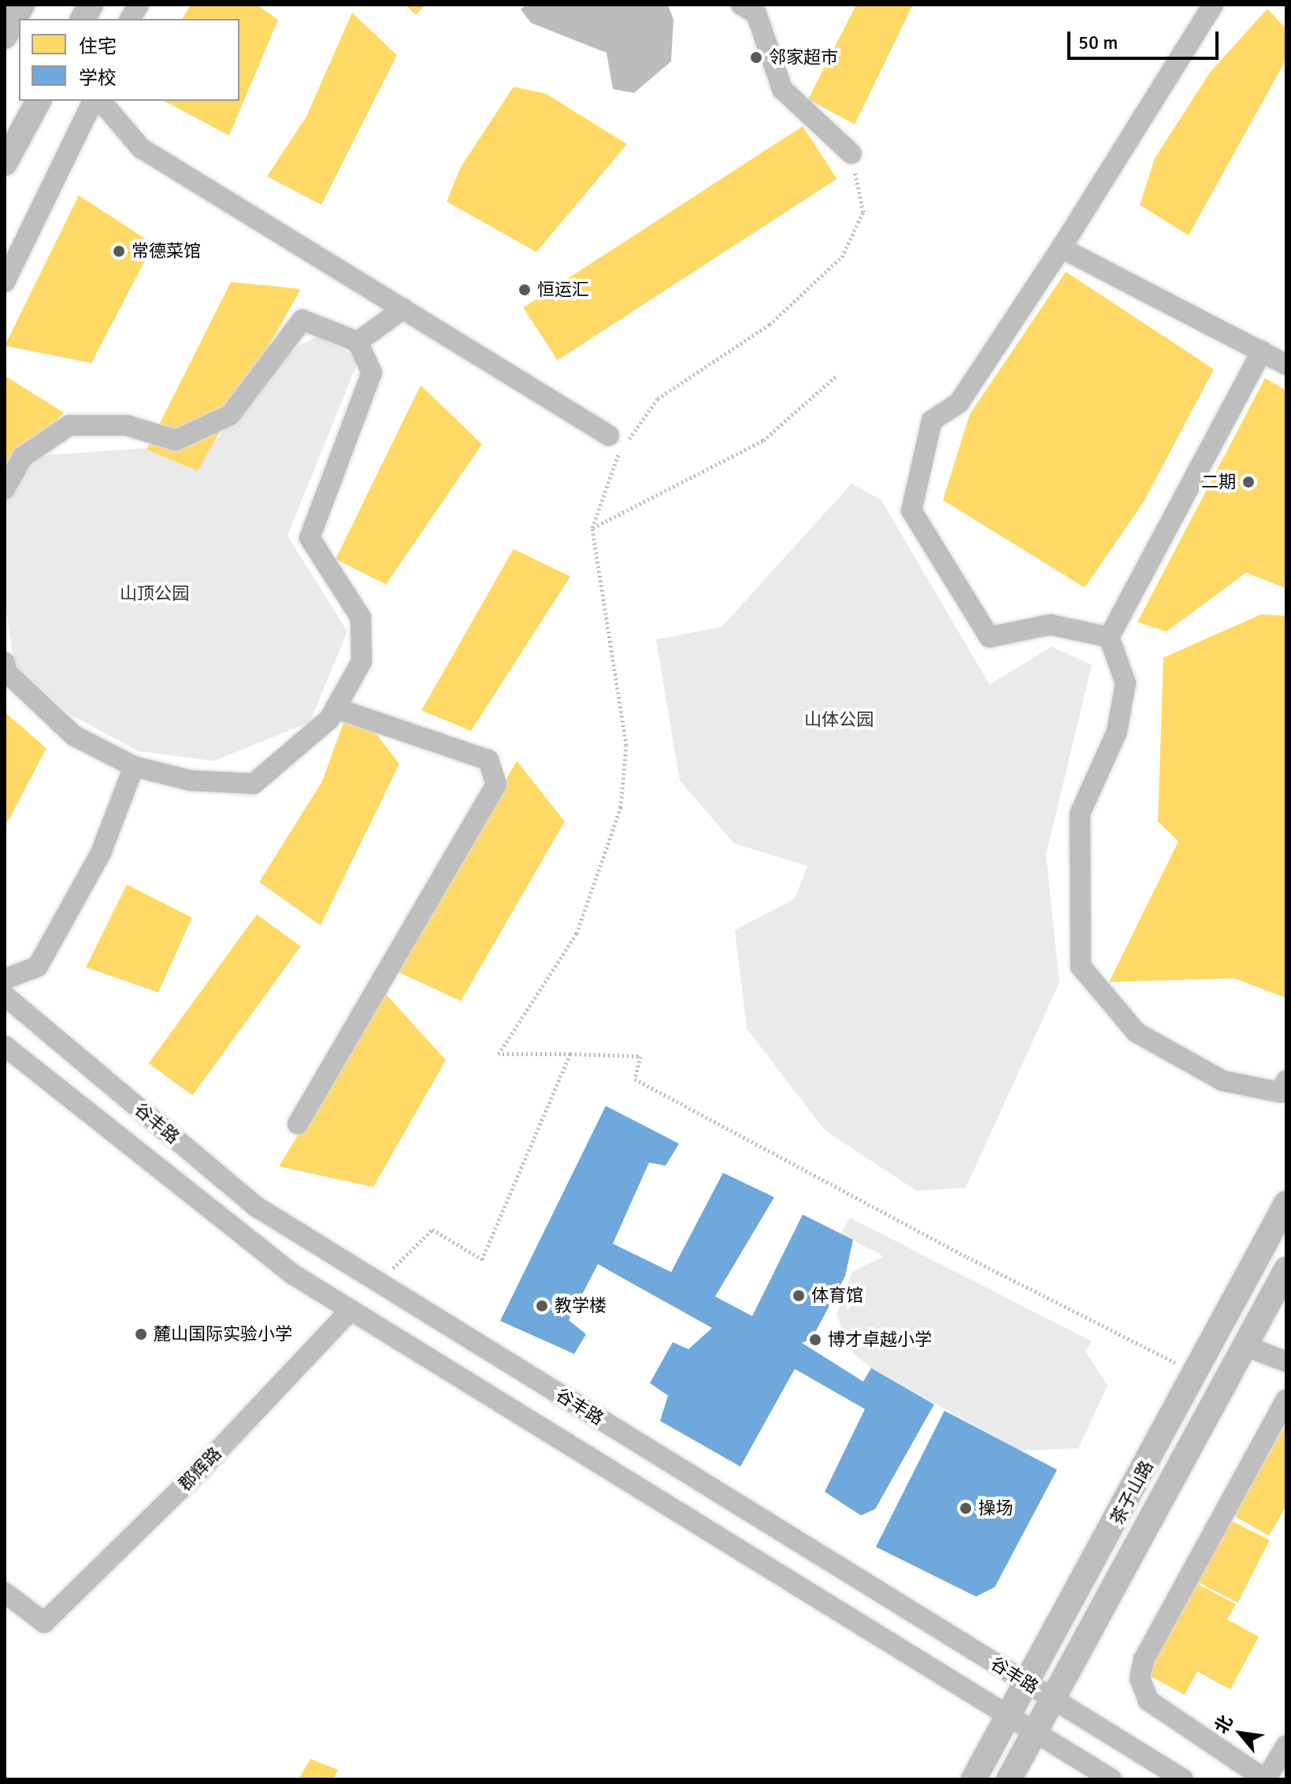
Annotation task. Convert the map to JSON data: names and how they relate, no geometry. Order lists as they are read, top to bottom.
{
  "streets": {
    "main road": ["茶子山路"],
    "street": ["谷丰路", "郡辉路"]
  },
  "crossings": [
    ["谷丰路", "郡辉路"],
    ["谷丰路", "茶子山路"]
  ],
  "parks": ["山顶公园", "山体公园"],
  "places": [
    "邻家超市",
    "常德菜馆",
    "恒运汇",
    "二期",
    "体育馆",
    "教学楼",
    "麓山国际实验小学",
    "博才卓越小学",
    "操场"
  ],
  "legend": ["住宅", "学校"],
  "scale_bar": "50 m",
  "north": "top left"
}
